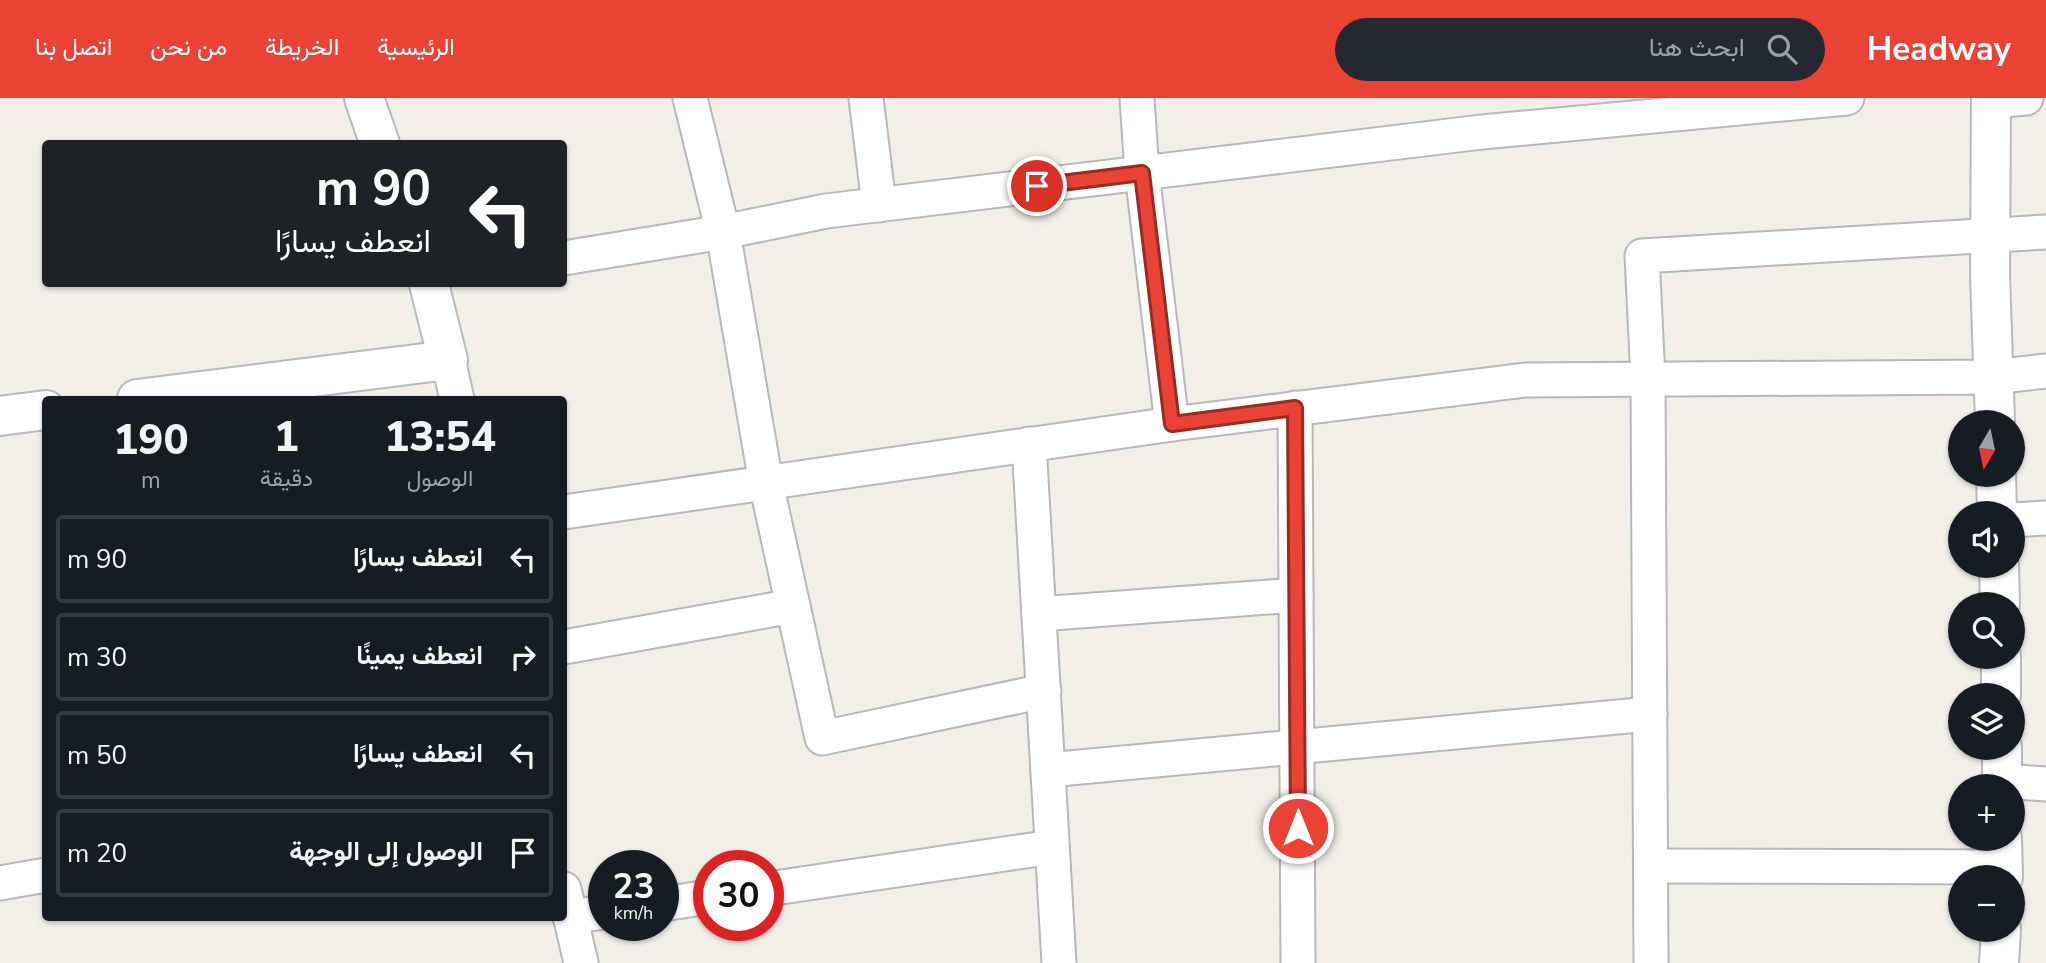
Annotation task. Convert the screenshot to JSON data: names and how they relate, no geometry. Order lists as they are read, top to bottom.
{
  "north": "bottom",
  "page": {
    "header": "Headway",
    "search": "ابحث هنا",
    "nav": [
      "الرئيسية",
      "الخريطة",
      "من نحن",
      "اتصل بنا"
    ],
    "turn": ["90 m", "انعطف يسارًا"],
    "eta": [
      "13:54",
      "الوصول",
      "1",
      "دقيقة",
      "190",
      "m"
    ],
    "map_buttons": ["+", "−"],
    "list": [
      {
        "name": "انعطف يسارًا",
        "value": "90 m"
      },
      {
        "name": "انعطف يمينًا",
        "value": "30 m"
      },
      {
        "name": "انعطف يسارًا",
        "value": "50 m"
      },
      {
        "name": "الوصول إلى الوجهة",
        "value": "20 m"
      }
    ],
    "speed": "23 km/h",
    "limit": "30"
  }
}
